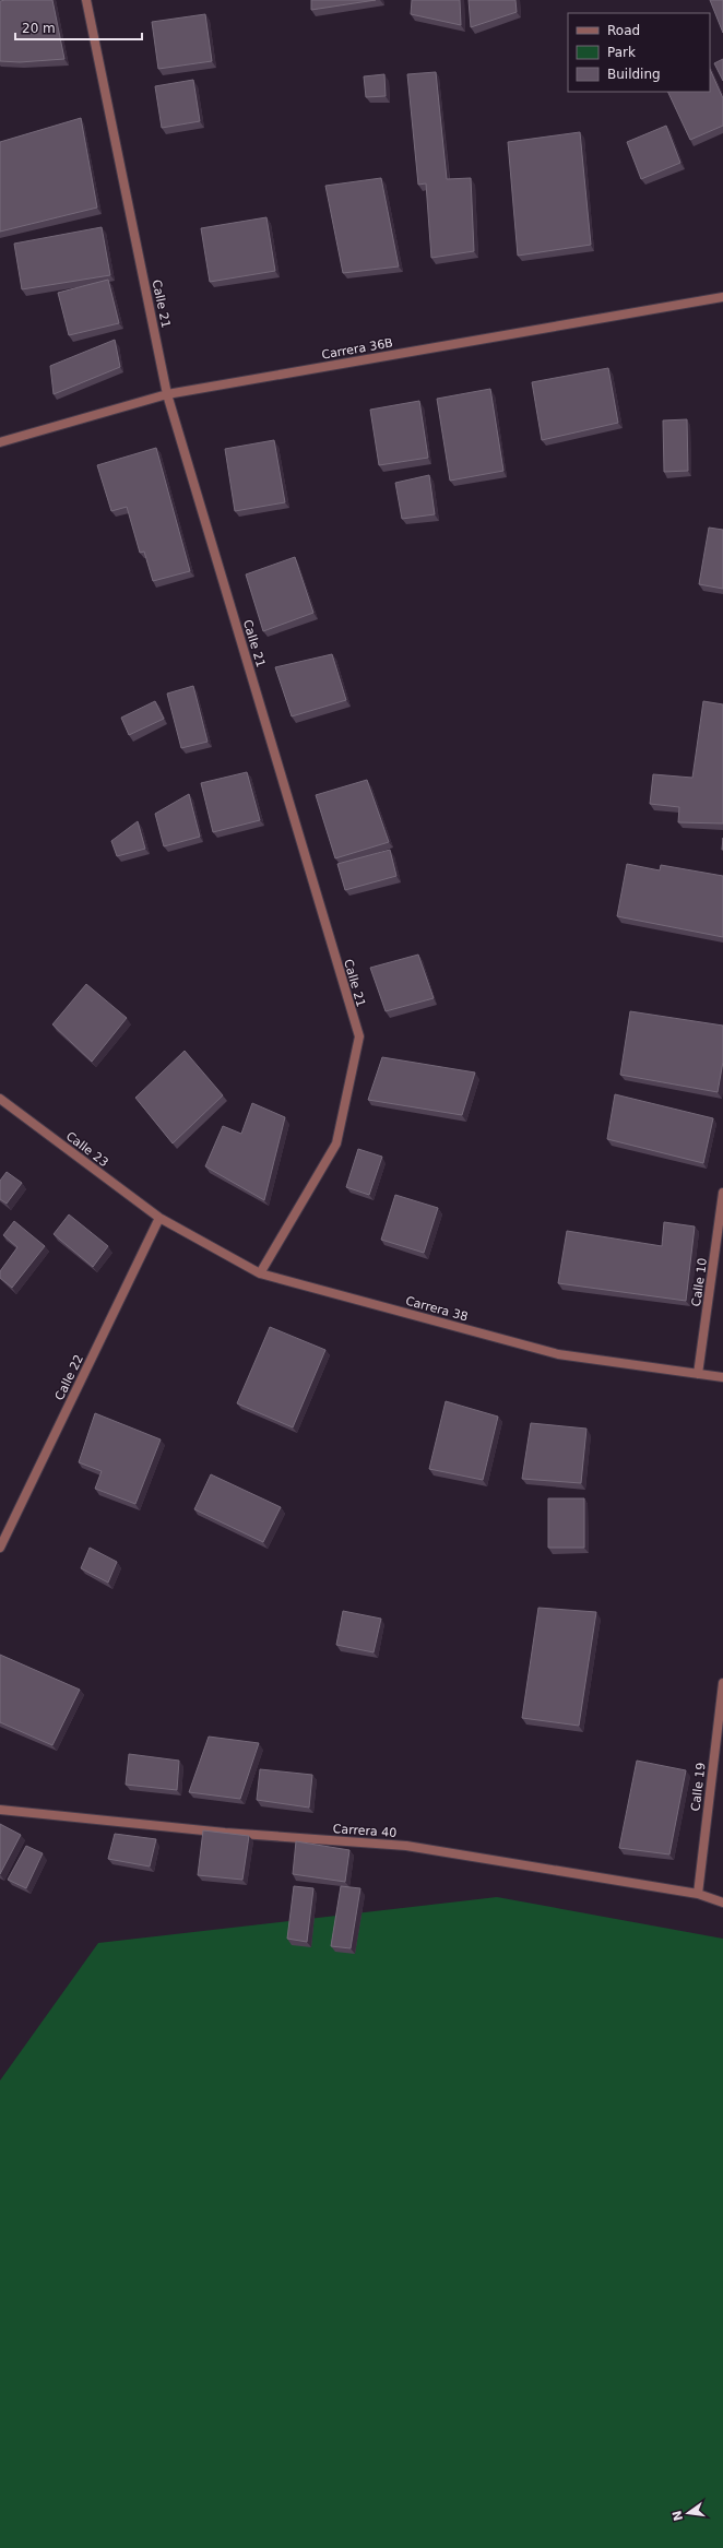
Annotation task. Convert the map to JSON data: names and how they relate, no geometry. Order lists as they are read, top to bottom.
{
  "streets": {
    "street": [
      "Calle 21",
      "Carrera 36B",
      "Calle 23",
      "Calle 10",
      "Carrera 38",
      "Calle 22",
      "Calle 19",
      "Carrera 40"
    ]
  },
  "crossings": [
    ["Calle 21", "Carrera 36B"],
    ["Calle 21", "Carrera 38"],
    ["Calle 23", "Carrera 38"],
    ["Calle 23", "Calle 22"],
    ["Calle 10", "Carrera 38"],
    ["Carrera 38", "Calle 22"],
    ["Calle 19", "Carrera 40"]
  ],
  "legend": ["Road", "Park", "Building"],
  "scale_bar": "20 m",
  "north": "left"
}
